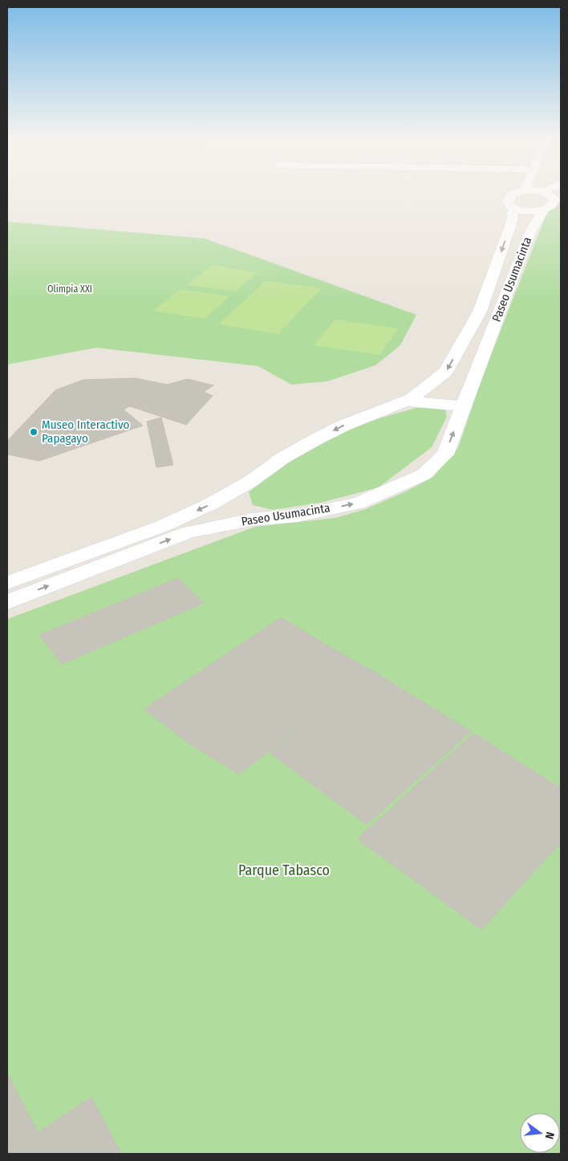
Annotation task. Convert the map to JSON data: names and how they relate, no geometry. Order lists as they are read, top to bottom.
{
  "streets": {
    "main road": ["Paseo Usumacinta"]
  },
  "parks": ["Olimpia XXI", "Parque Tabasco"],
  "places": ["Museo Interactivo Papagayo"],
  "north": "right"
}
